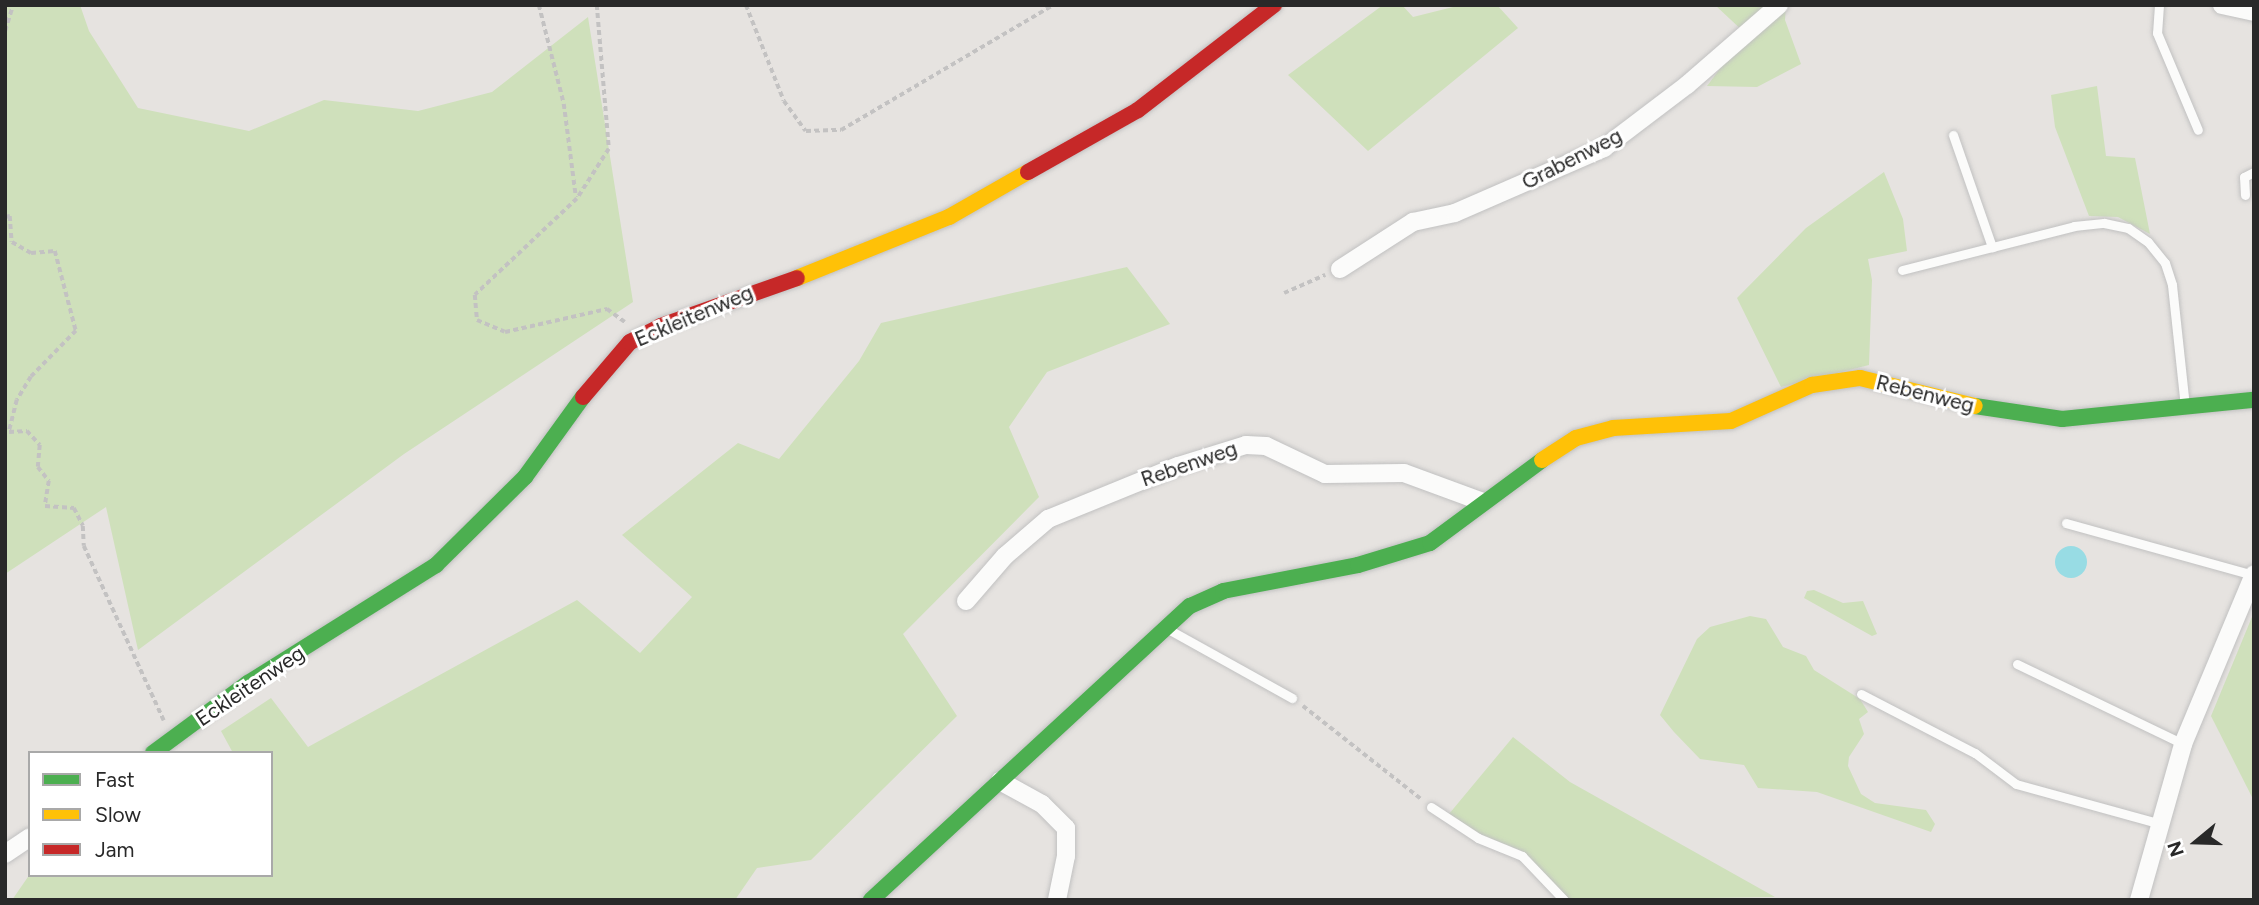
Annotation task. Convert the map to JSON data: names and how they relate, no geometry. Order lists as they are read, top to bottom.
{
  "streets": {
    "street": ["Grabenweg", "Eckleitenweg", "Rebenweg"]
  },
  "legend": ["Fast", "Slow", "Jam"],
  "north": "left"
}
